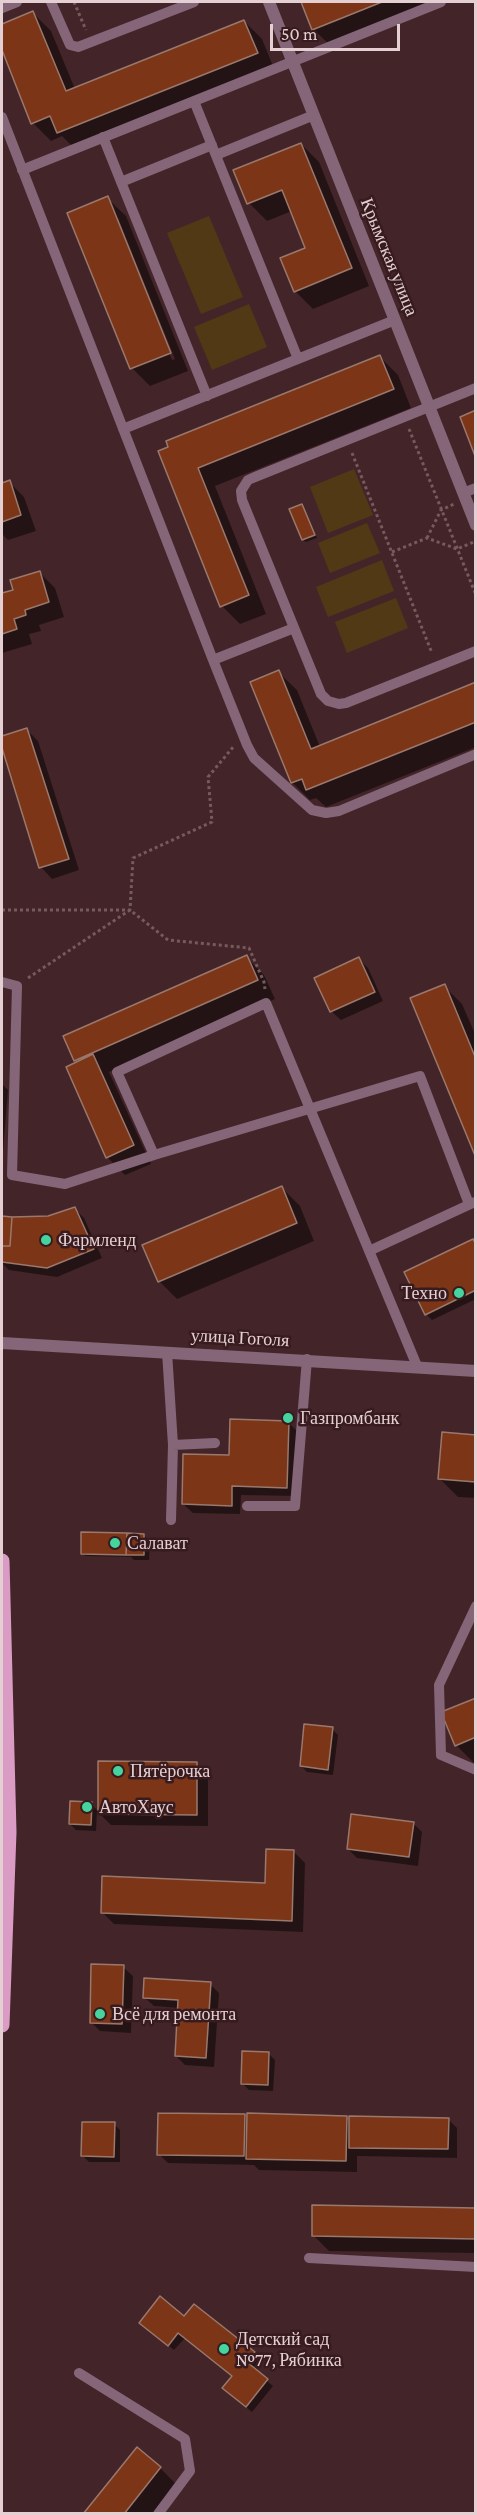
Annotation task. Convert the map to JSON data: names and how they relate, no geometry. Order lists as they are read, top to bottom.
{
  "streets": {
    "street": ["Крымская улица", "улица Гоголя"]
  },
  "places": [
    "Фармленд",
    "Техно",
    "Газпромбанк",
    "Салават",
    "Пятёрочка",
    "АвтоХаус",
    "Всё для ремонта",
    "Детский сад №77, Рябинка"
  ],
  "scale_bar": "50 m"
}
